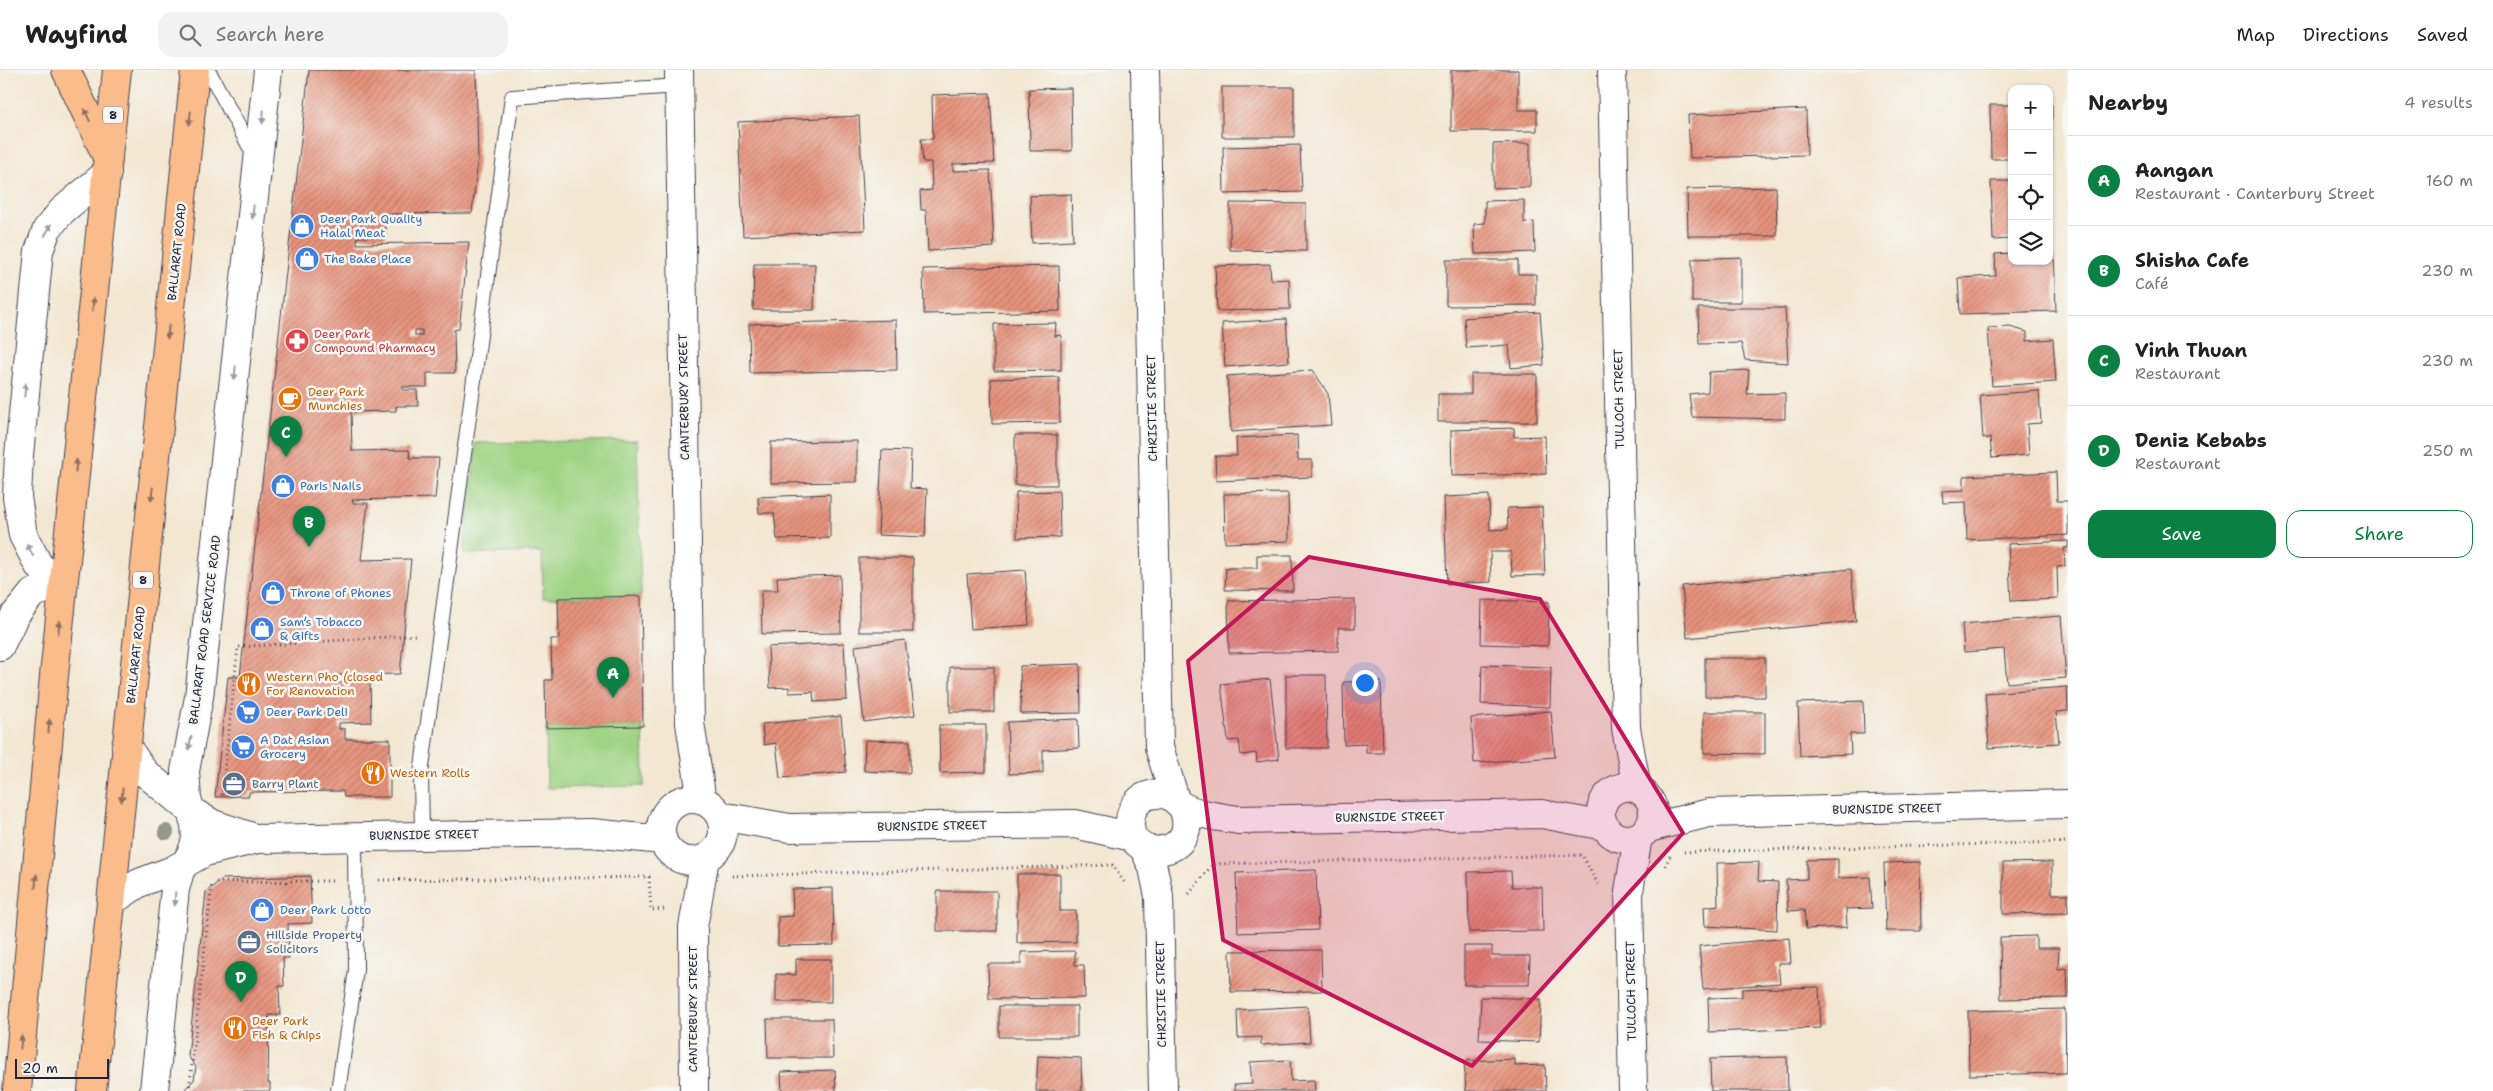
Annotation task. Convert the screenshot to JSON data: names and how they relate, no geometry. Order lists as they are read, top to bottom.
{
  "streets": {
    "main road": ["8", "BALLARAT ROAD"],
    "street": [
      "CANTERBURY STREET",
      "TULLOCH STREET",
      "CHRISTIE STREET",
      "BALLARAT ROAD SERVICE ROAD",
      "BURNSIDE STREET"
    ]
  },
  "crossings": [
    ["BALLARAT ROAD", "BURNSIDE STREET"],
    ["CANTERBURY STREET", "BURNSIDE STREET"],
    ["TULLOCH STREET", "BURNSIDE STREET"],
    ["CHRISTIE STREET", "BURNSIDE STREET"],
    ["BALLARAT ROAD SERVICE ROAD", "BURNSIDE STREET"]
  ],
  "places": {
    "shop": [
      "Deer Park Quality Halal Meat",
      "The Bake Place",
      "Paris Nails",
      "Throne of Phones",
      "Sam’s Tobacco & Gifts",
      "Deer Park Lotto"
    ],
    "pharmacy": ["Deer Park Compound Pharmacy"],
    "cafe": ["Deer Park Munchies"],
    "restaurant": ["Western Pho (closed For Renovation", "Western Rolls", "Deer Park Fish & Chips"],
    "supermarket": ["Deer Park Deli", "A Dat Asian Grocery"],
    "office": ["Barry Plant", "Hillside Property Solicitors"]
  },
  "scale_bar": "20 m",
  "page": {
    "header": "Wayfind",
    "search": "Search here",
    "nav": ["Map", "Directions", "Saved"],
    "heading": ["Nearby", "4 results"],
    "map_buttons": ["+", "−"],
    "list": [
      {
        "mark": "A",
        "name": "Aangan",
        "note": "Restaurant · Canterbury Street",
        "value": "160 m"
      },
      {
        "mark": "B",
        "name": "Shisha Cafe",
        "note": "Café",
        "value": "230 m"
      },
      {
        "mark": "C",
        "name": "Vinh Thuan",
        "note": "Restaurant",
        "value": "230 m"
      },
      {
        "mark": "D",
        "name": "Deniz Kebabs",
        "note": "Restaurant",
        "value": "250 m"
      }
    ],
    "pins": [
      "C",
      "B",
      "A",
      "D"
    ],
    "buttons": ["Save", "Share"],
    "scale": "20 m"
  }
}
